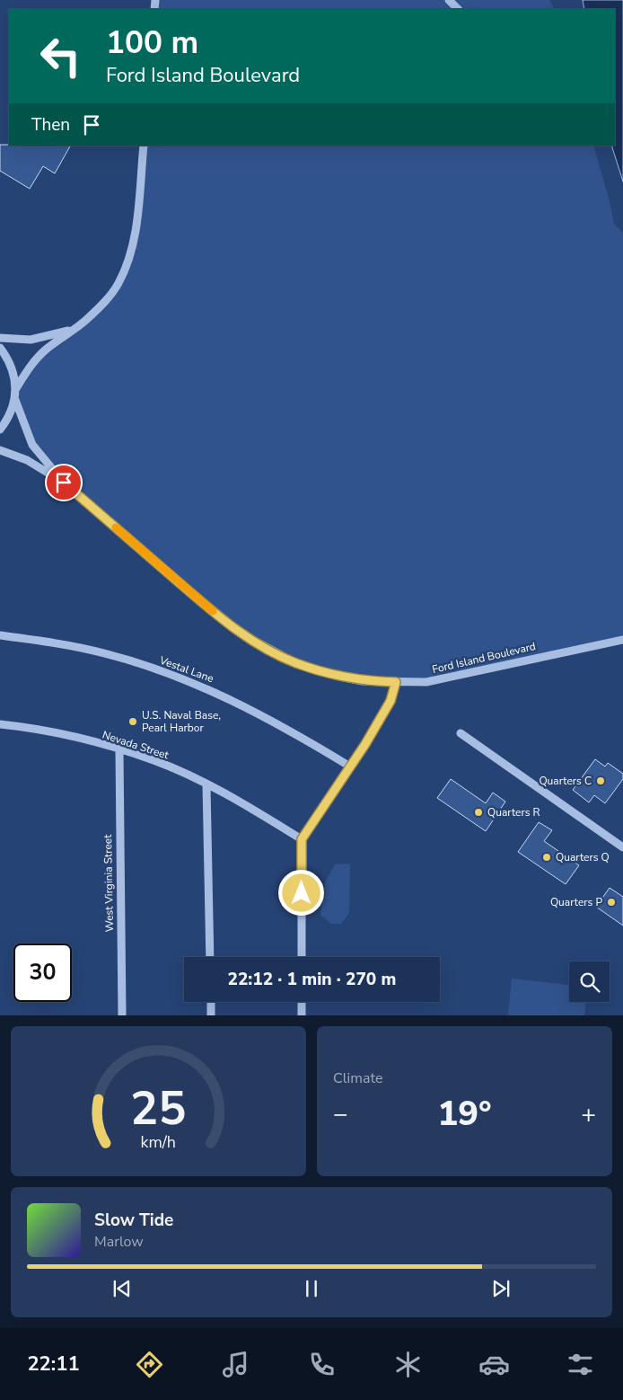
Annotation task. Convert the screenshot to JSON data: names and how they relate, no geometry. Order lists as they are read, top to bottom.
{
  "streets": {
    "street": [
      "Ford Island Boulevard",
      "Vestal Lane",
      "Nevada Street",
      "West Virginia Street"
    ]
  },
  "crossings": [
    ["Nevada Street", "West Virginia Street"]
  ],
  "places": [
    "U.S. Naval Base, Pearl Harbor",
    "Quarters C",
    "Quarters R",
    "Quarters Q",
    "Quarters P"
  ],
  "page": {
    "turn": ["100 m", "Ford Island Boulevard"],
    "then": "Then",
    "limit": "30",
    "trip": "22:12 · 1 min · 270 m",
    "tile": "Climate",
    "heat": ["−", "19°", "+"],
    "song": ["Slow Tide", "Marlow"],
    "tabs": "22:11",
    "gauge": ["25", "km/h"]
  }
}
